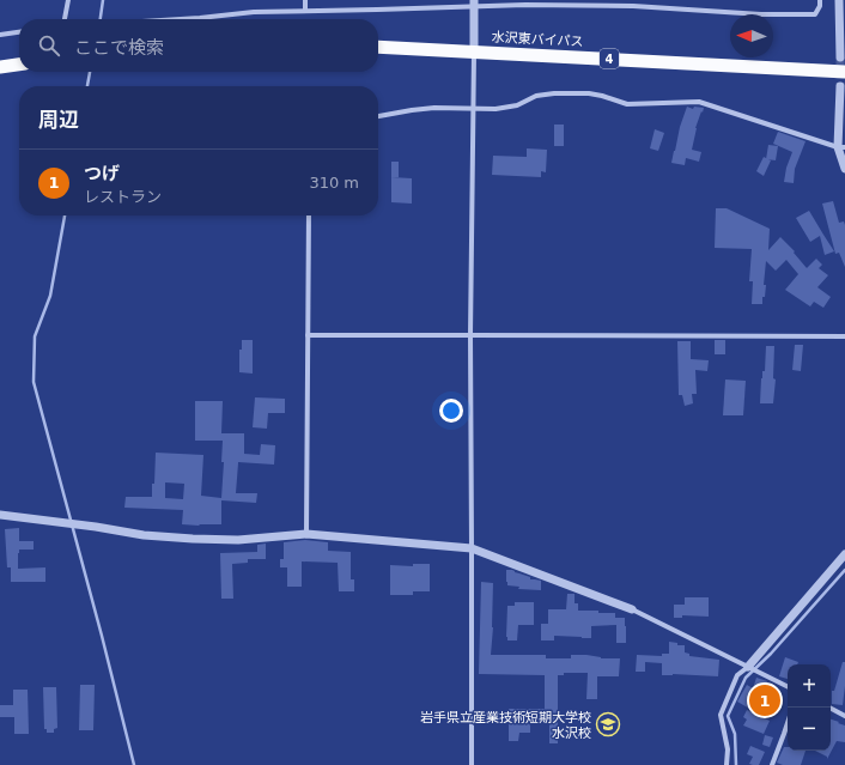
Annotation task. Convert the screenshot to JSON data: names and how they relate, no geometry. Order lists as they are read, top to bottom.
{
  "streets": {
    "highway": ["水沢東バイパス", "4"]
  },
  "places": {
    "school or university": ["岩手県立産業技術短期大学校 水沢校"]
  },
  "north": "left",
  "page": {
    "search": "ここで検索",
    "heading": "周辺",
    "list": [
      {
        "mark": "1",
        "name": "つげ",
        "note": "レストラン",
        "value": "310 m"
      }
    ],
    "map_buttons": ["+", "−"],
    "pins": "1"
  }
}
